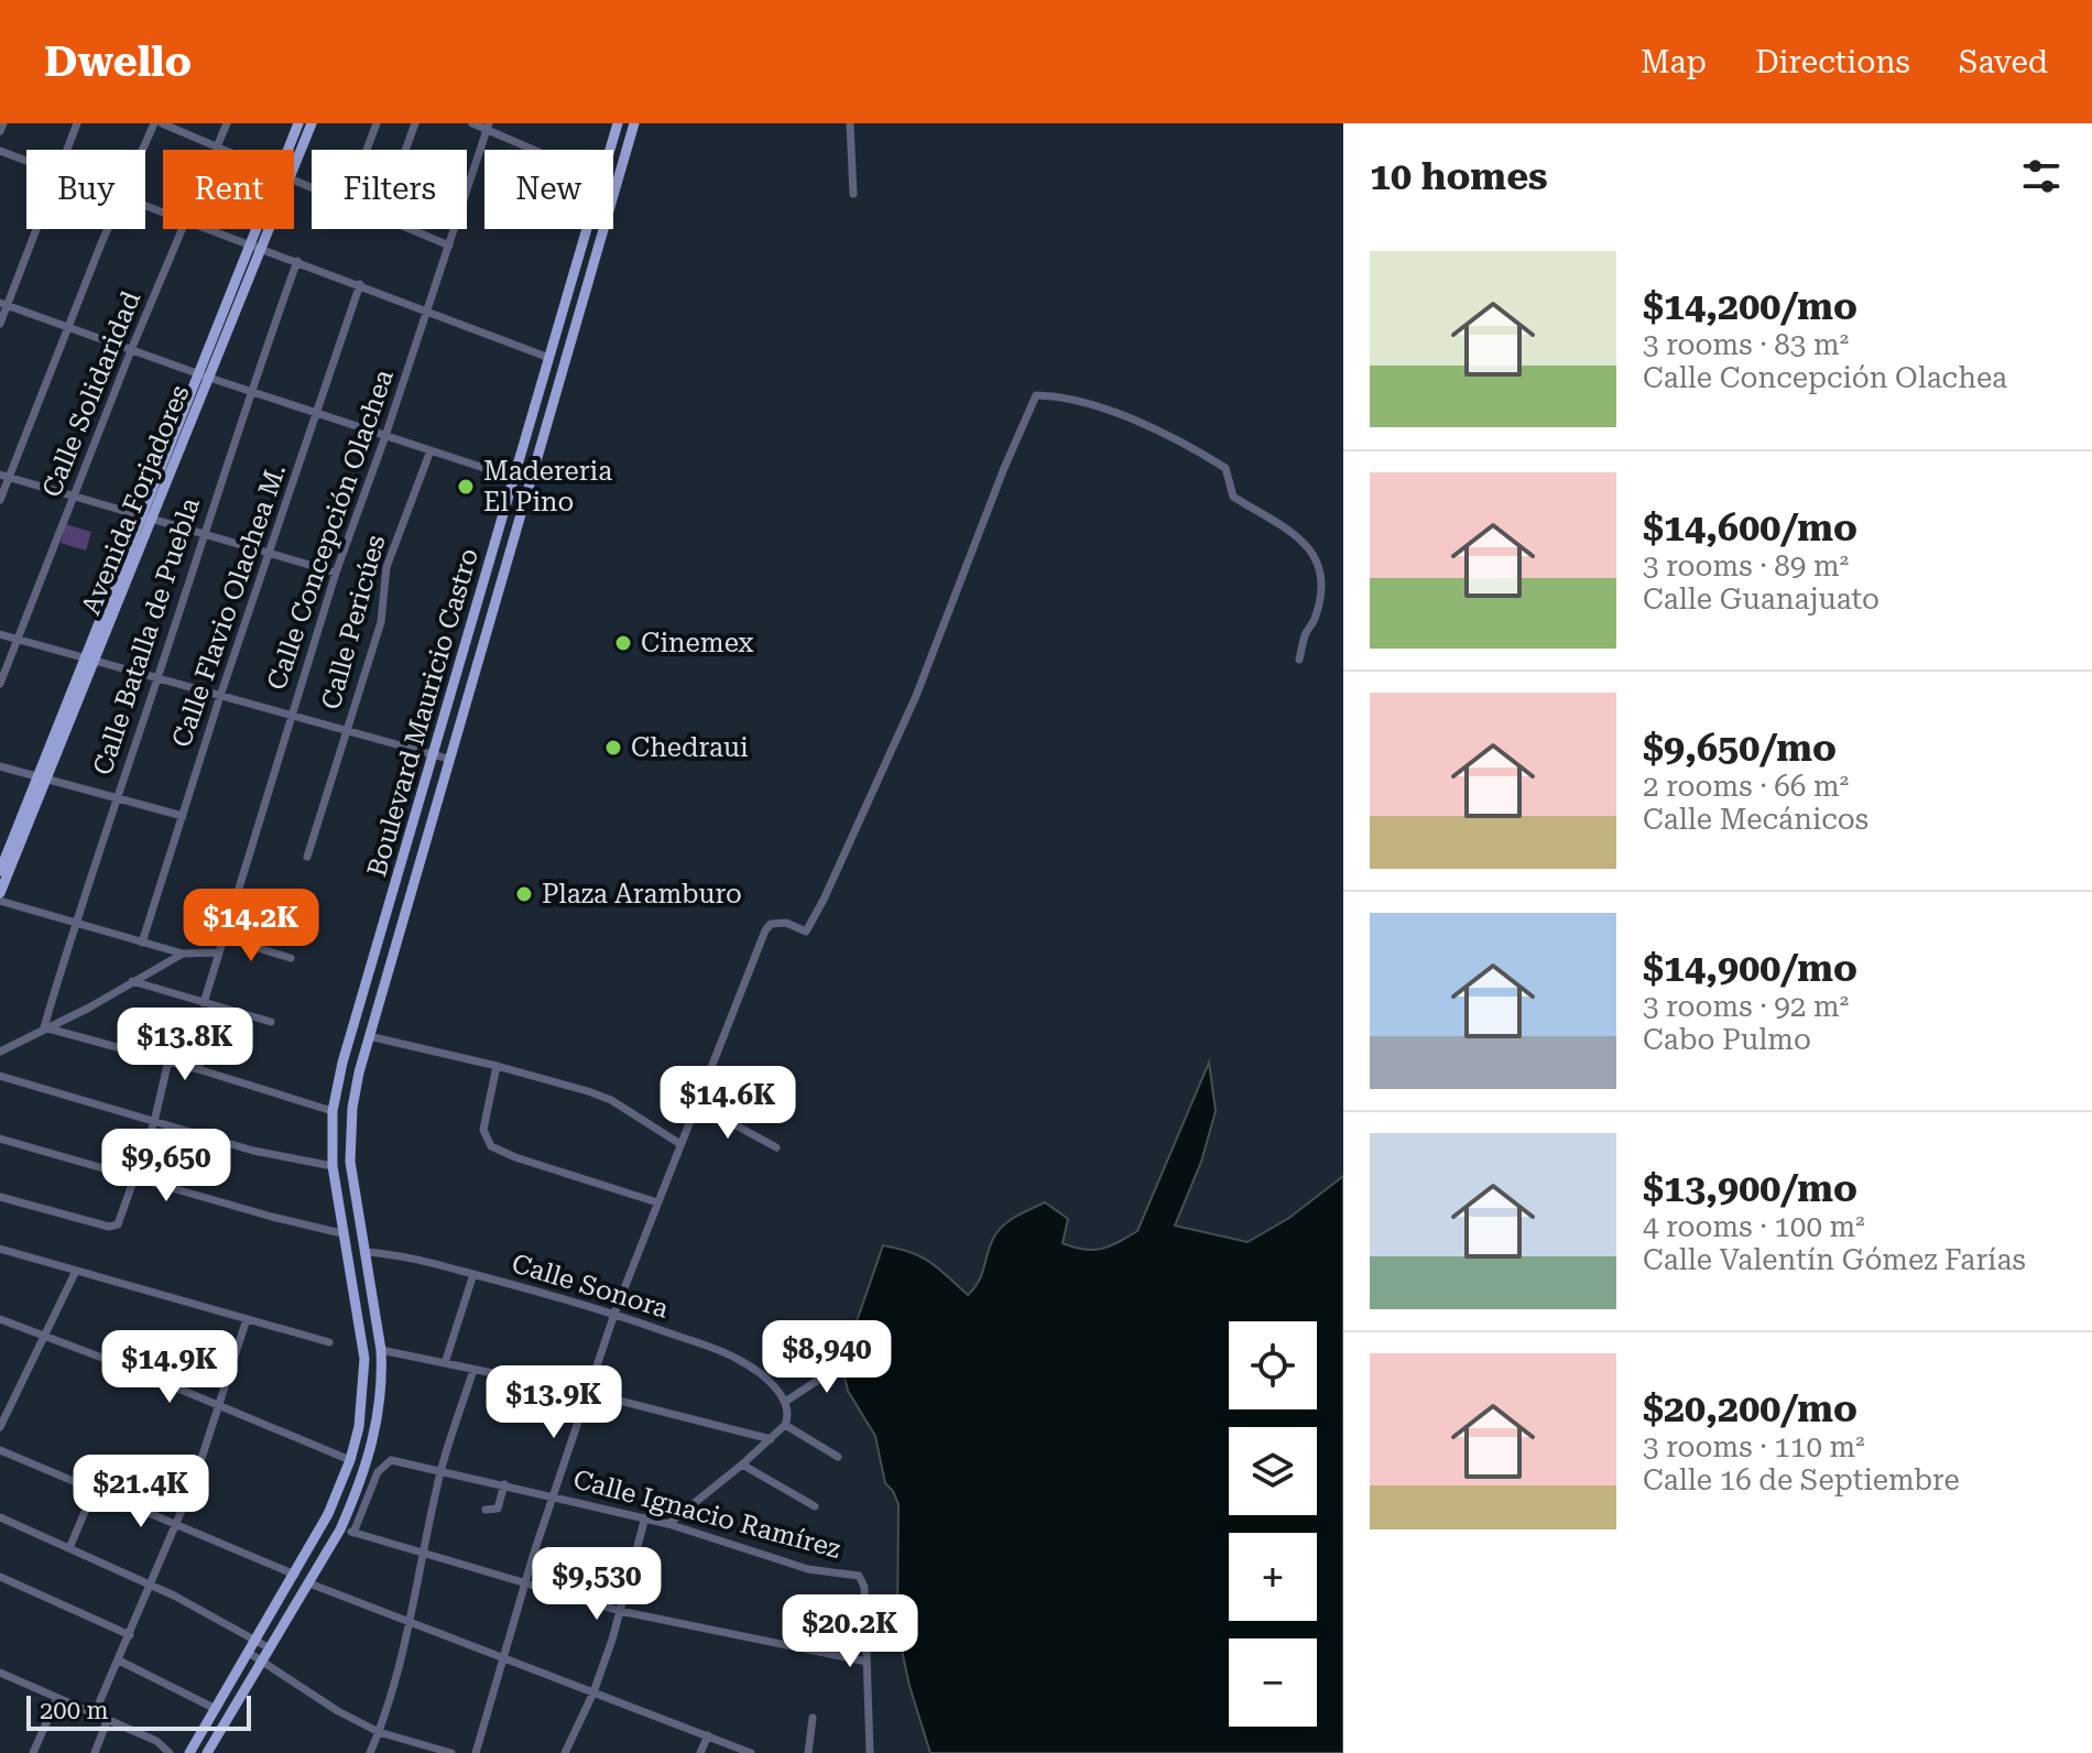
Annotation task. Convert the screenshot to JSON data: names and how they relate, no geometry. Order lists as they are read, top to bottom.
{
  "streets": {
    "main road": ["Avenida Forjadores", "Boulevard Mauricio Castro"],
    "street": [
      "Calle Solidaridad",
      "Calle Concepción Olachea",
      "Calle Flavio Olachea M.",
      "Calle Pericúes",
      "Calle Batalla de Puebla",
      "Calle Sonora",
      "Calle Ignacio Ramírez"
    ]
  },
  "crossings": [
    ["Boulevard Mauricio Castro", "Calle Sonora"]
  ],
  "places": [
    "Madereria El Pino",
    "Cinemex",
    "Chedraui",
    "Plaza Aramburo"
  ],
  "scale_bar": "200 m",
  "page": {
    "header": "Dwello",
    "nav": ["Map", "Directions", "Saved"],
    "heading": "10 homes",
    "chip": [
      "Buy",
      "Rent",
      "Filters",
      "New"
    ],
    "list": [
      {
        "name": "$14,200/mo",
        "note": "3 rooms · 83 m² · Calle Concepción Olachea"
      },
      {
        "name": "$14,600/mo",
        "note": "3 rooms · 89 m² · Calle Guanajuato"
      },
      {
        "name": "$9,650/mo",
        "note": "2 rooms · 66 m² · Calle Mecánicos"
      },
      {
        "name": "$14,900/mo",
        "note": "3 rooms · 92 m² · Cabo Pulmo"
      },
      {
        "name": "$13,900/mo",
        "note": "4 rooms · 100 m² · Calle Valentín Gómez Farías"
      },
      {
        "name": "$20,200/mo",
        "note": "3 rooms · 110 m² · Calle 16 de Septiembre"
      }
    ],
    "price": [
      "$14.2K",
      "$13.8K",
      "$14.6K",
      "$9,650",
      "$8,940",
      "$14.9K",
      "$13.9K",
      "$21.4K",
      "$9,530",
      "$20.2K"
    ],
    "map_buttons": ["+", "−"],
    "scale": "200 m"
  }
}
